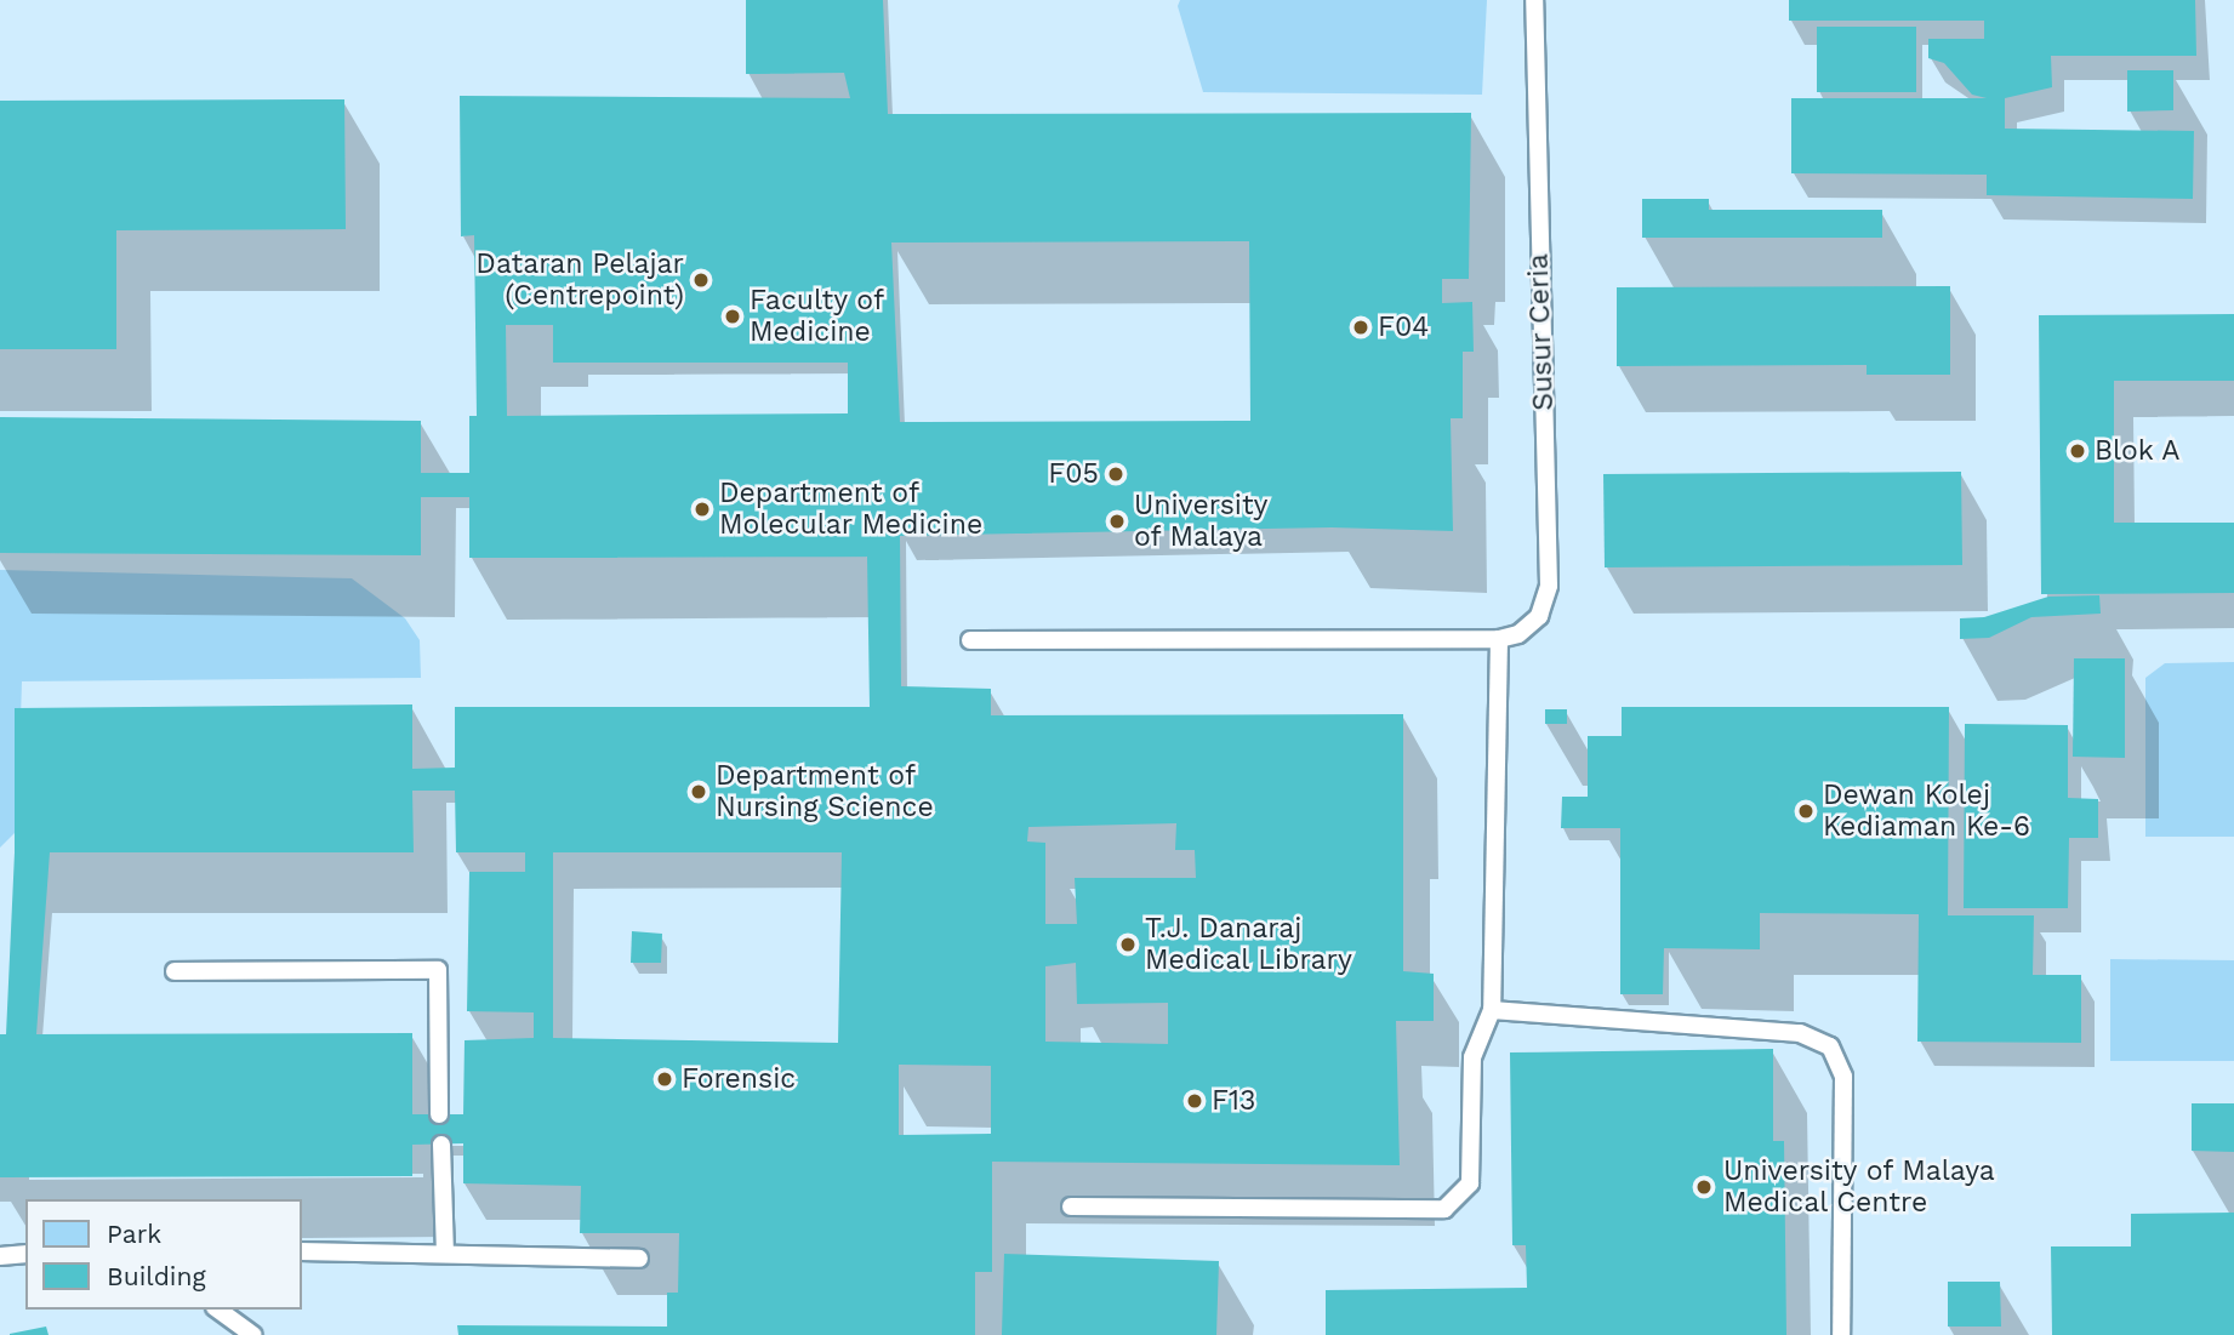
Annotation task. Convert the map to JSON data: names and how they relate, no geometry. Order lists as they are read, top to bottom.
{
  "streets": {
    "lane": ["Susur Ceria"]
  },
  "places": [
    "Dataran Pelajar (Centrepoint)",
    "Faculty of Medicine",
    "F04",
    "Blok A",
    "F05",
    "Department of Molecular Medicine",
    "University of Malaya",
    "Department of Nursing Science",
    "Dewan Kolej Kediaman Ke-6",
    "T.J. Danaraj Medical Library",
    "Forensic",
    "F13",
    "University of Malaya Medical Centre"
  ],
  "legend": ["Park", "Building"]
}
